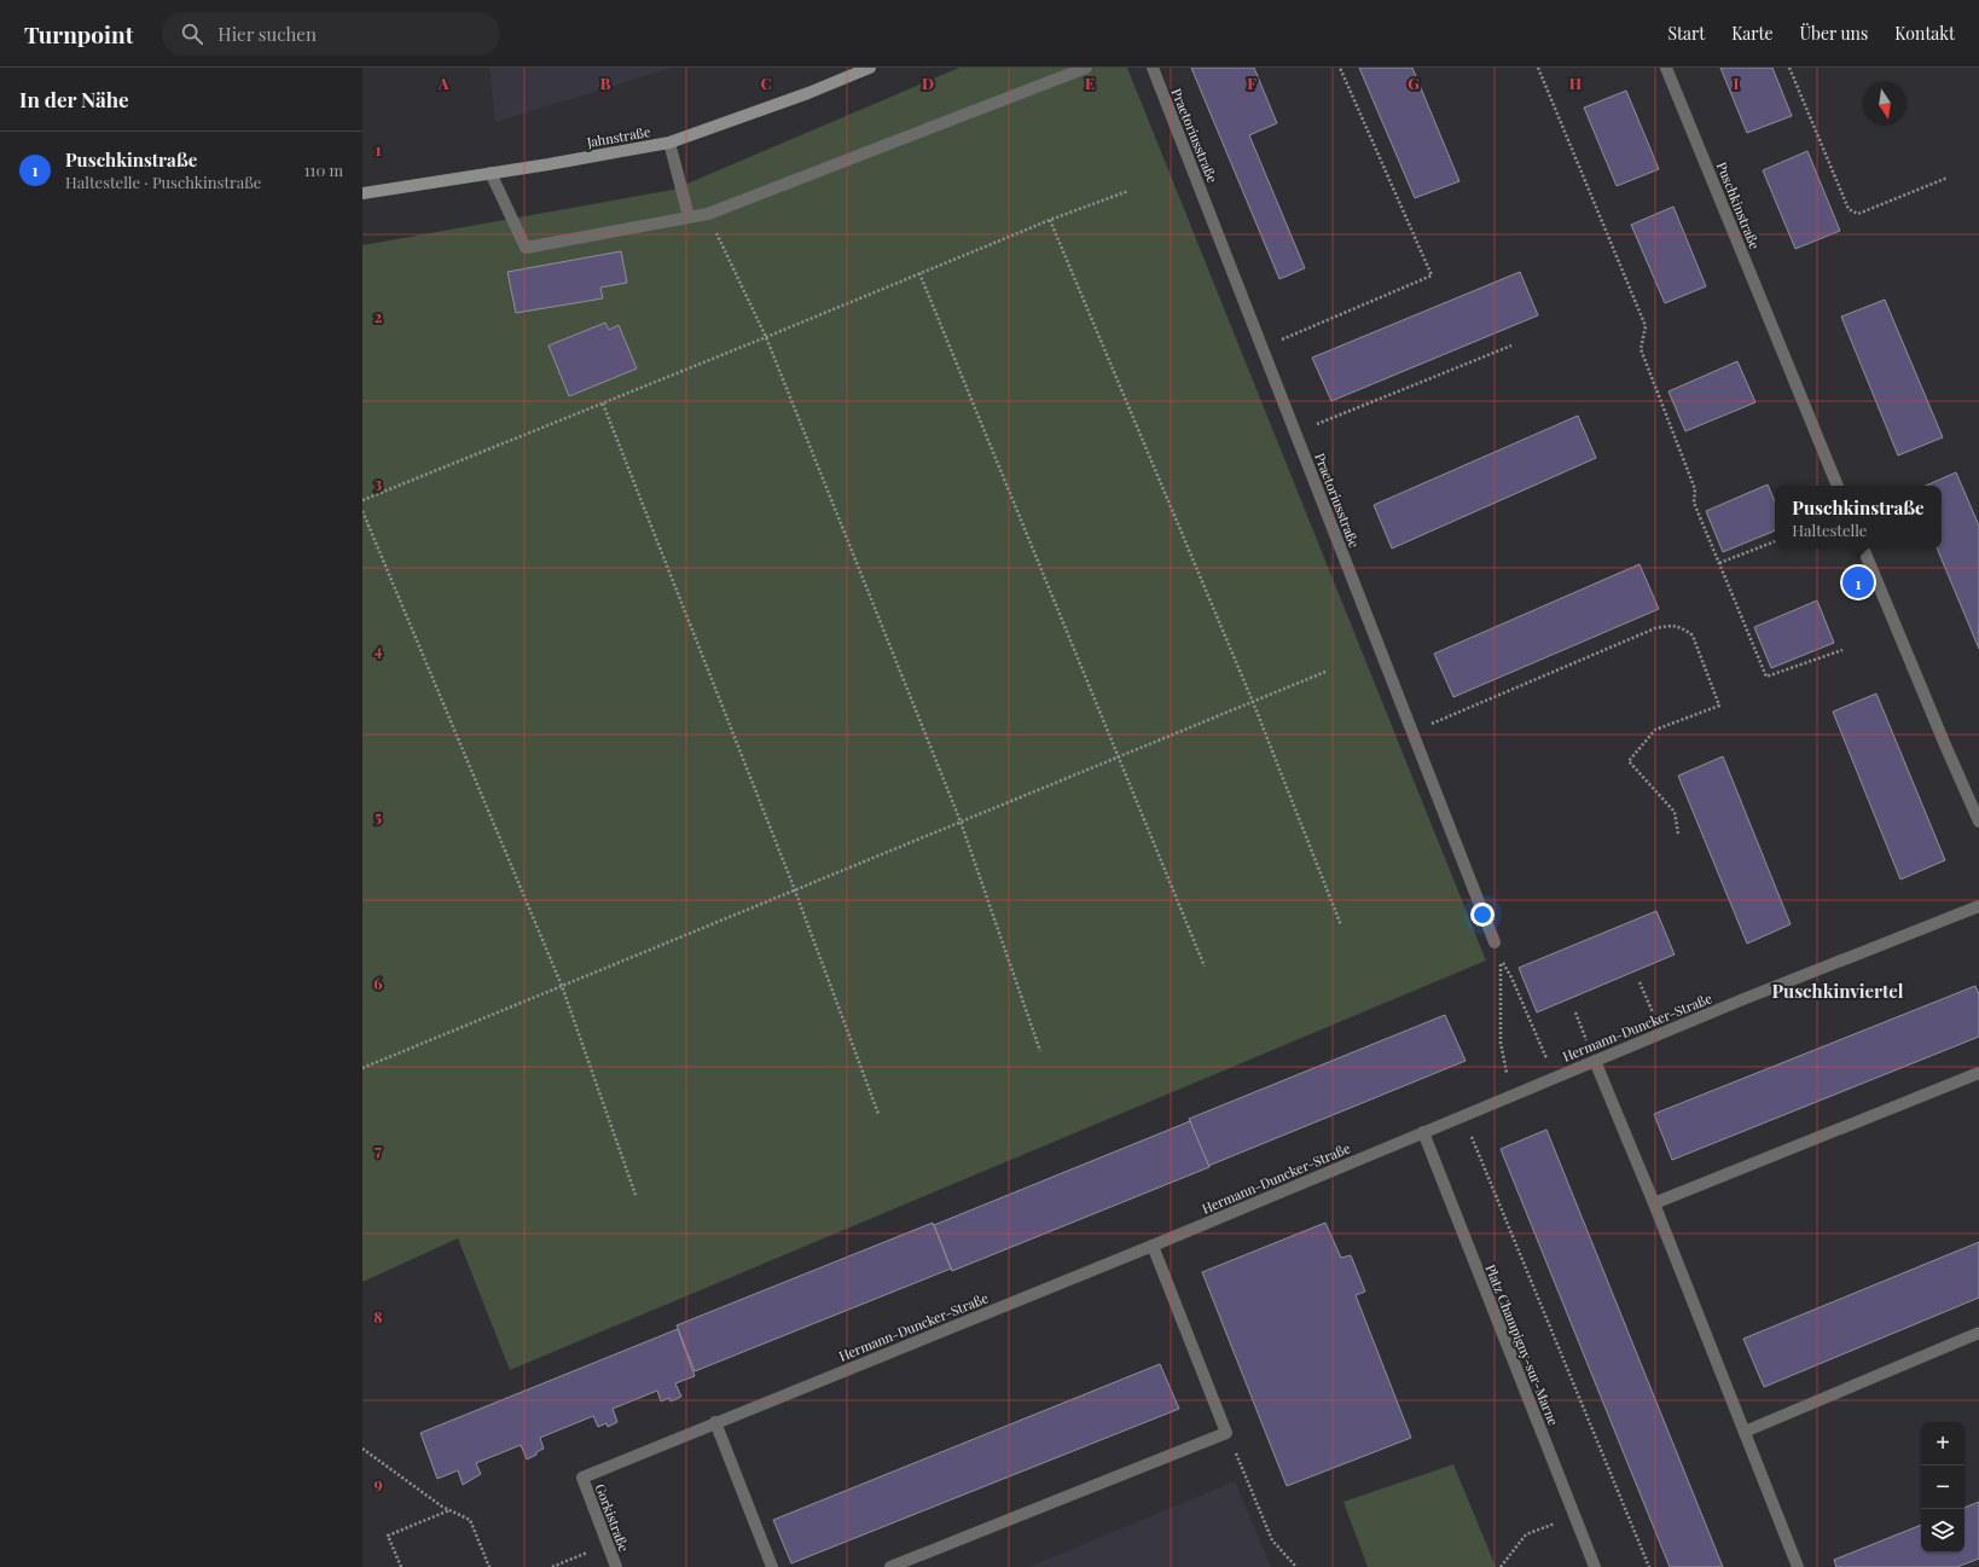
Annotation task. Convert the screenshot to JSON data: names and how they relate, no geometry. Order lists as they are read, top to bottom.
{
  "streets": {
    "main road": ["Jahnstraße"],
    "street": [
      "Praetoriusstraße",
      "Puschkinstraße",
      "Hermann-Duncker-Straße",
      "Platz Champigny-sur-Marne",
      "Gorkistraße"
    ]
  },
  "crossings": [
    ["Hermann-Duncker-Straße", "Platz Champigny-sur-Marne"],
    ["Hermann-Duncker-Straße", "Gorkistraße"]
  ],
  "districts": ["Puschkinviertel"],
  "north": "bottom",
  "page": {
    "header": "Turnpoint",
    "search": "Hier suchen",
    "nav": [
      "Start",
      "Karte",
      "Über uns",
      "Kontakt"
    ],
    "heading": "In der Nähe",
    "list": [
      {
        "mark": "1",
        "name": "Puschkinstraße",
        "note": "Haltestelle · Puschkinstraße",
        "value": "110 m"
      }
    ],
    "popup": ["Puschkinstraße", "Haltestelle"],
    "pins": "1",
    "map_buttons": ["+", "−"]
  },
  "grid": {
    "columns": [
      "A",
      "B",
      "C",
      "D",
      "E",
      "F",
      "G",
      "H",
      "I"
    ],
    "rows": [
      "1",
      "2",
      "3",
      "4",
      "5",
      "6",
      "7",
      "8",
      "9"
    ]
  }
}
